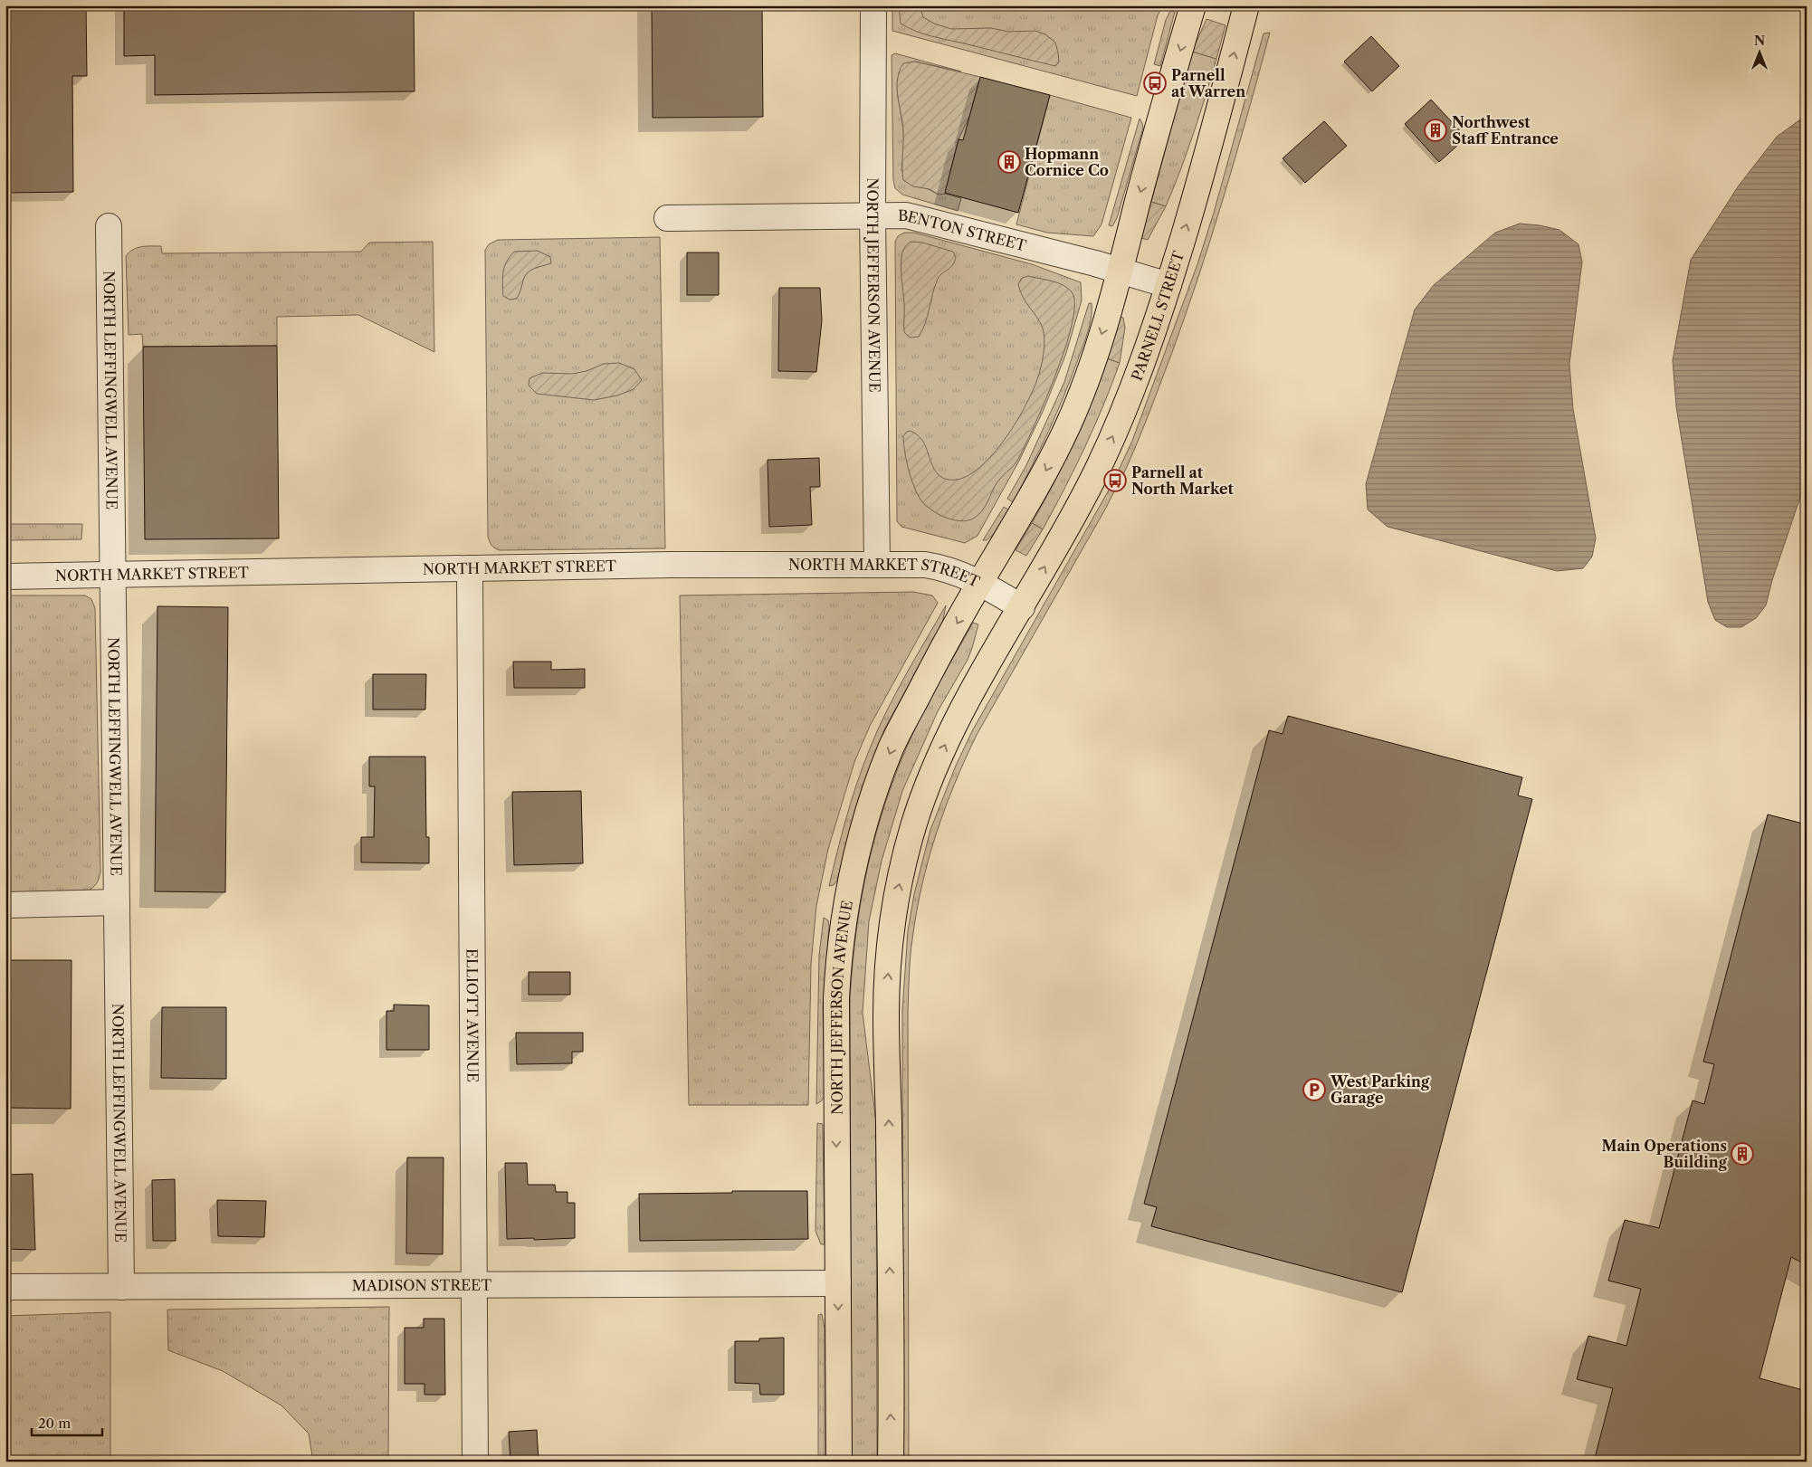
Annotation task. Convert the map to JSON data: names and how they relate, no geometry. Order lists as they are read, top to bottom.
{
  "streets": {
    "main road": ["NORTH JEFFERSON AVENUE", "PARNELL STREET"],
    "street": [
      "BENTON STREET",
      "NORTH LEFFINGWELL AVENUE",
      "NORTH MARKET STREET",
      "ELLIOTT AVENUE",
      "MADISON STREET"
    ]
  },
  "crossings": [
    ["BENTON STREET", "NORTH JEFFERSON AVENUE"],
    ["BENTON STREET", "PARNELL STREET"],
    ["NORTH JEFFERSON AVENUE", "NORTH MARKET STREET"],
    ["NORTH JEFFERSON AVENUE", "MADISON STREET"],
    ["PARNELL STREET", "NORTH MARKET STREET"],
    ["NORTH LEFFINGWELL AVENUE", "NORTH MARKET STREET"],
    ["NORTH LEFFINGWELL AVENUE", "MADISON STREET"],
    ["NORTH MARKET STREET", "ELLIOTT AVENUE"],
    ["ELLIOTT AVENUE", "MADISON STREET"]
  ],
  "one_way": ["NORTH JEFFERSON AVENUE"],
  "places": {
    "bus stop": ["Parnell at Warren", "Parnell at North Market"],
    "building": ["Northwest Staff Entrance", "Hopmann Cornice Co", "Main Operations Building"],
    "parking": ["West Parking Garage"]
  },
  "scale_bar": "20 m",
  "north": "top"
}
